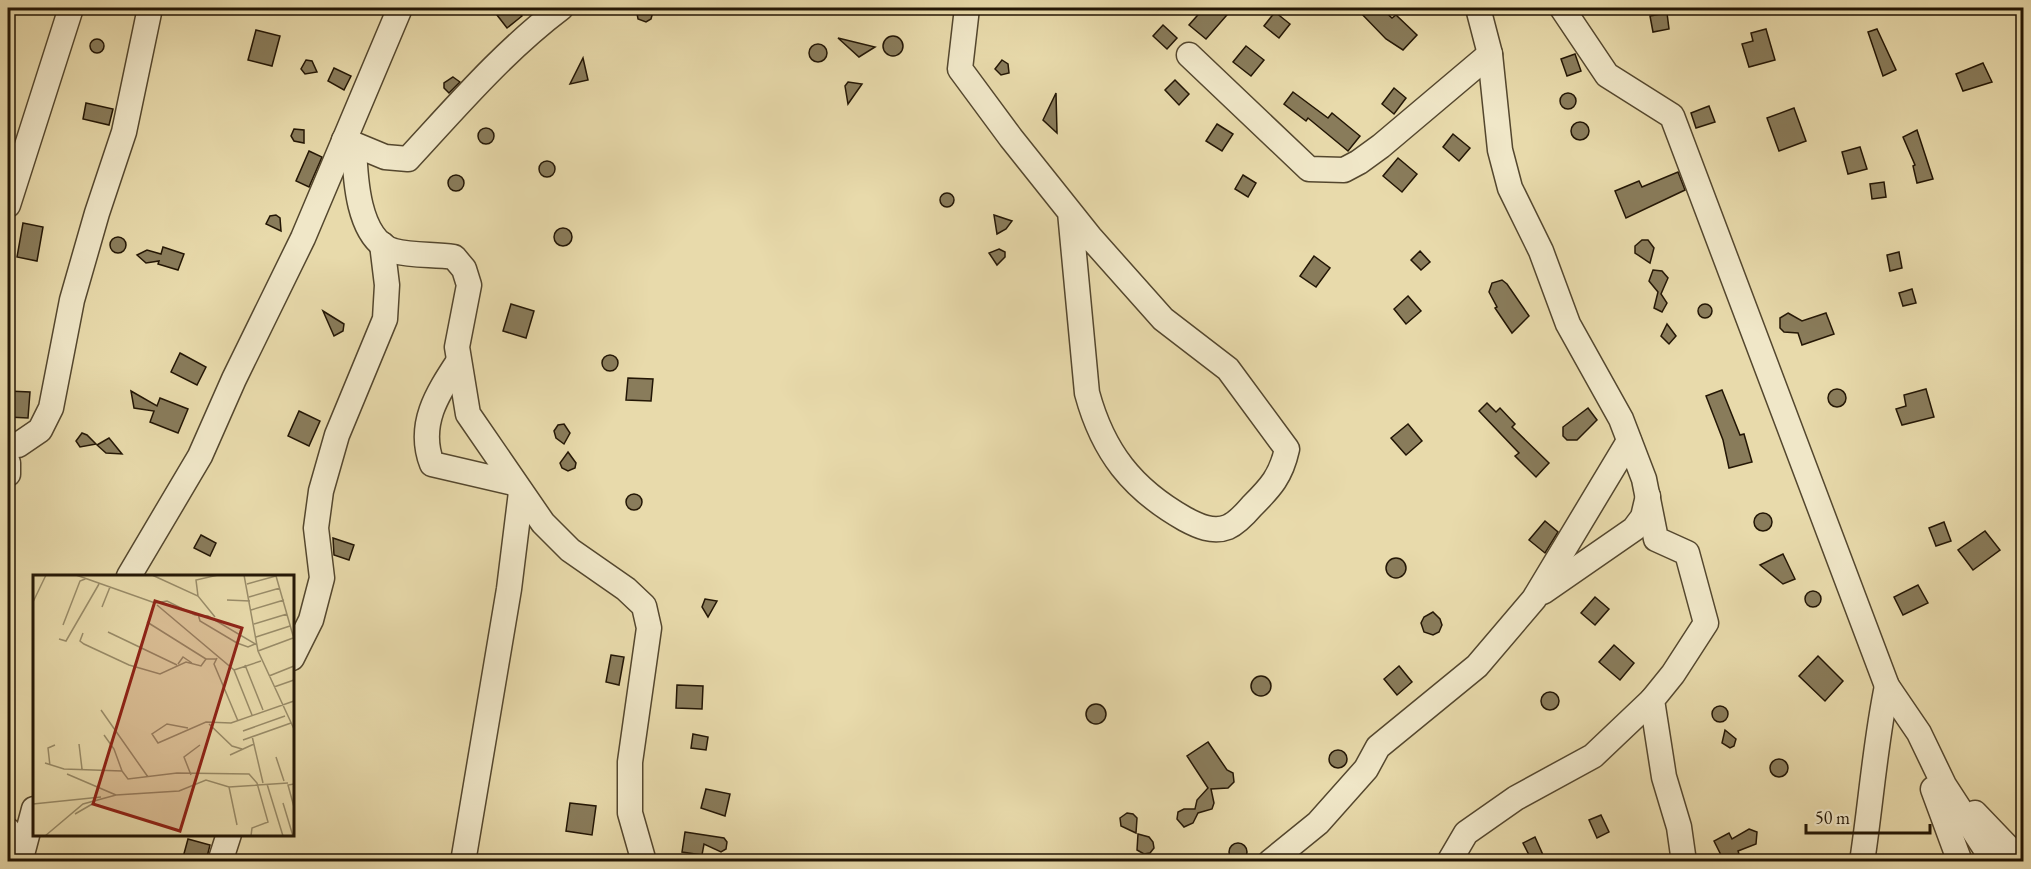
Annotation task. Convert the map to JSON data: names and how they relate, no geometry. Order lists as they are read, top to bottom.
{
  "scale_bar": "50 m"
}
